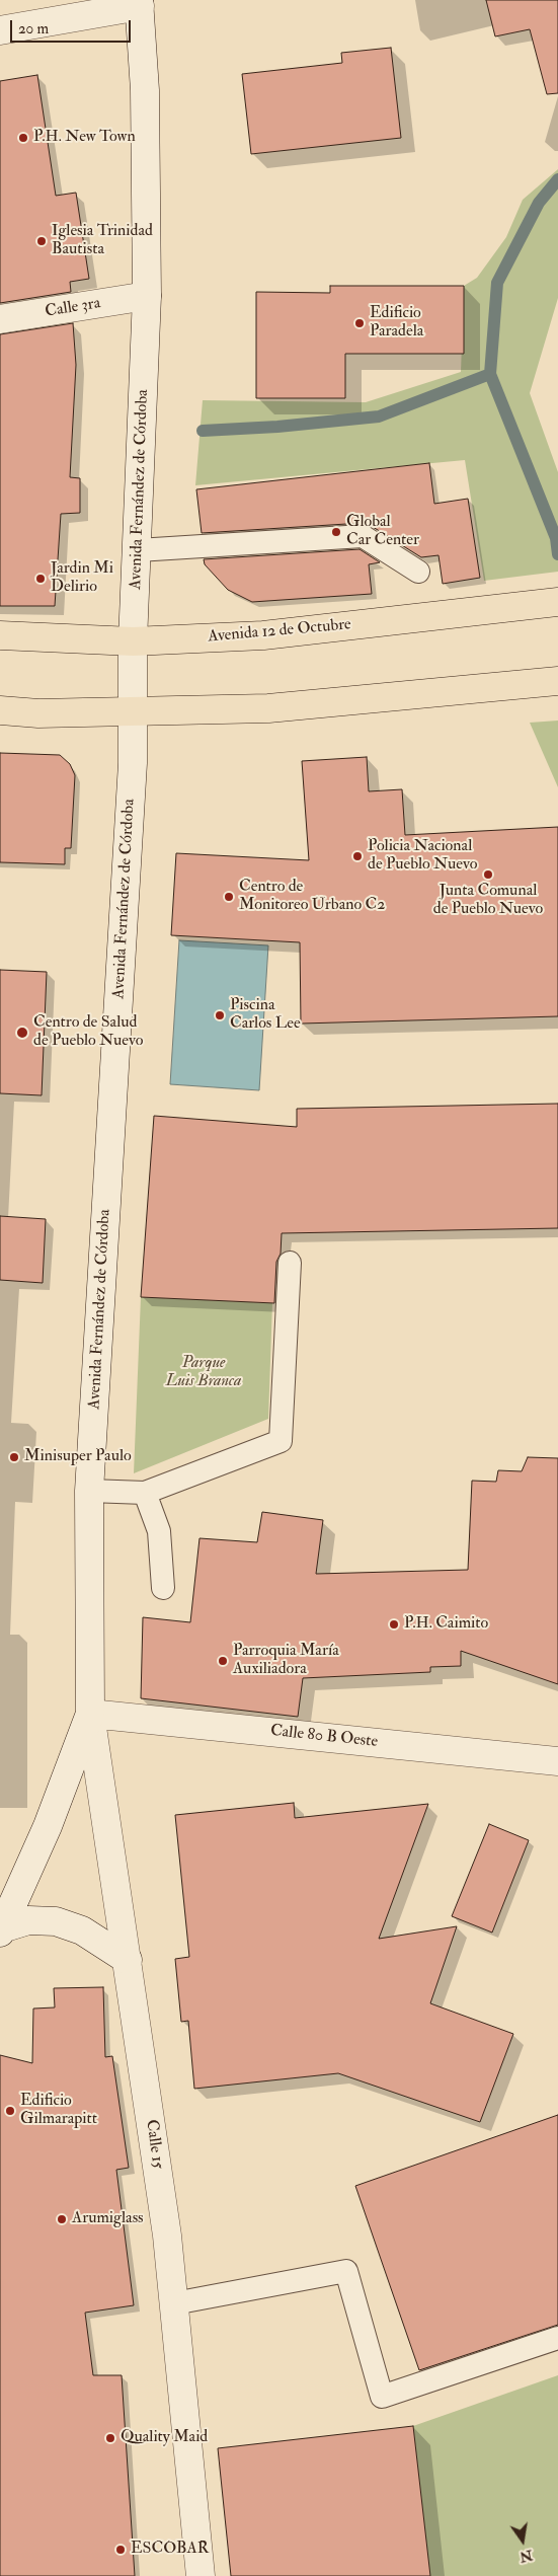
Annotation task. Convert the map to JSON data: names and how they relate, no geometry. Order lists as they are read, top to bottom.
{
  "streets": {
    "main road": [
      "Calle 3ra",
      "Avenida Fernández de Córdoba",
      "Avenida 12 de Octubre",
      "Calle 80 B Oeste",
      "Calle 15"
    ]
  },
  "crossings": [
    ["Calle 3ra", "Avenida Fernández de Córdoba"],
    ["Avenida Fernández de Córdoba", "Avenida 12 de Octubre"],
    ["Avenida Fernández de Córdoba", "Calle 80 B Oeste"],
    ["Avenida Fernández de Córdoba", "Calle 15"],
    ["Calle 80 B Oeste", "Calle 15"]
  ],
  "parks": ["Parque Luis Branca"],
  "places": [
    "P.H. New Town",
    "Iglesia Trinidad Bautista",
    "Edificio Paradela",
    "Global Car Center",
    "Jardin Mi Delirio",
    "Policia Nacional de Pueblo Nuevo",
    "Junta Comunal de Pueblo Nuevo",
    "Centro de Monitoreo Urbano C2",
    "Piscina Carlos Lee",
    "Centro de Salud de Pueblo Nuevo",
    "Minisuper Paulo",
    "P.H. Caimito",
    "Parroquia María Auxiliadora",
    "Edificio Gilmarapitt",
    "Arumiglass",
    "Quality Maid",
    "ESCOBAR"
  ],
  "scale_bar": "20 m",
  "north": "bottom"
}
